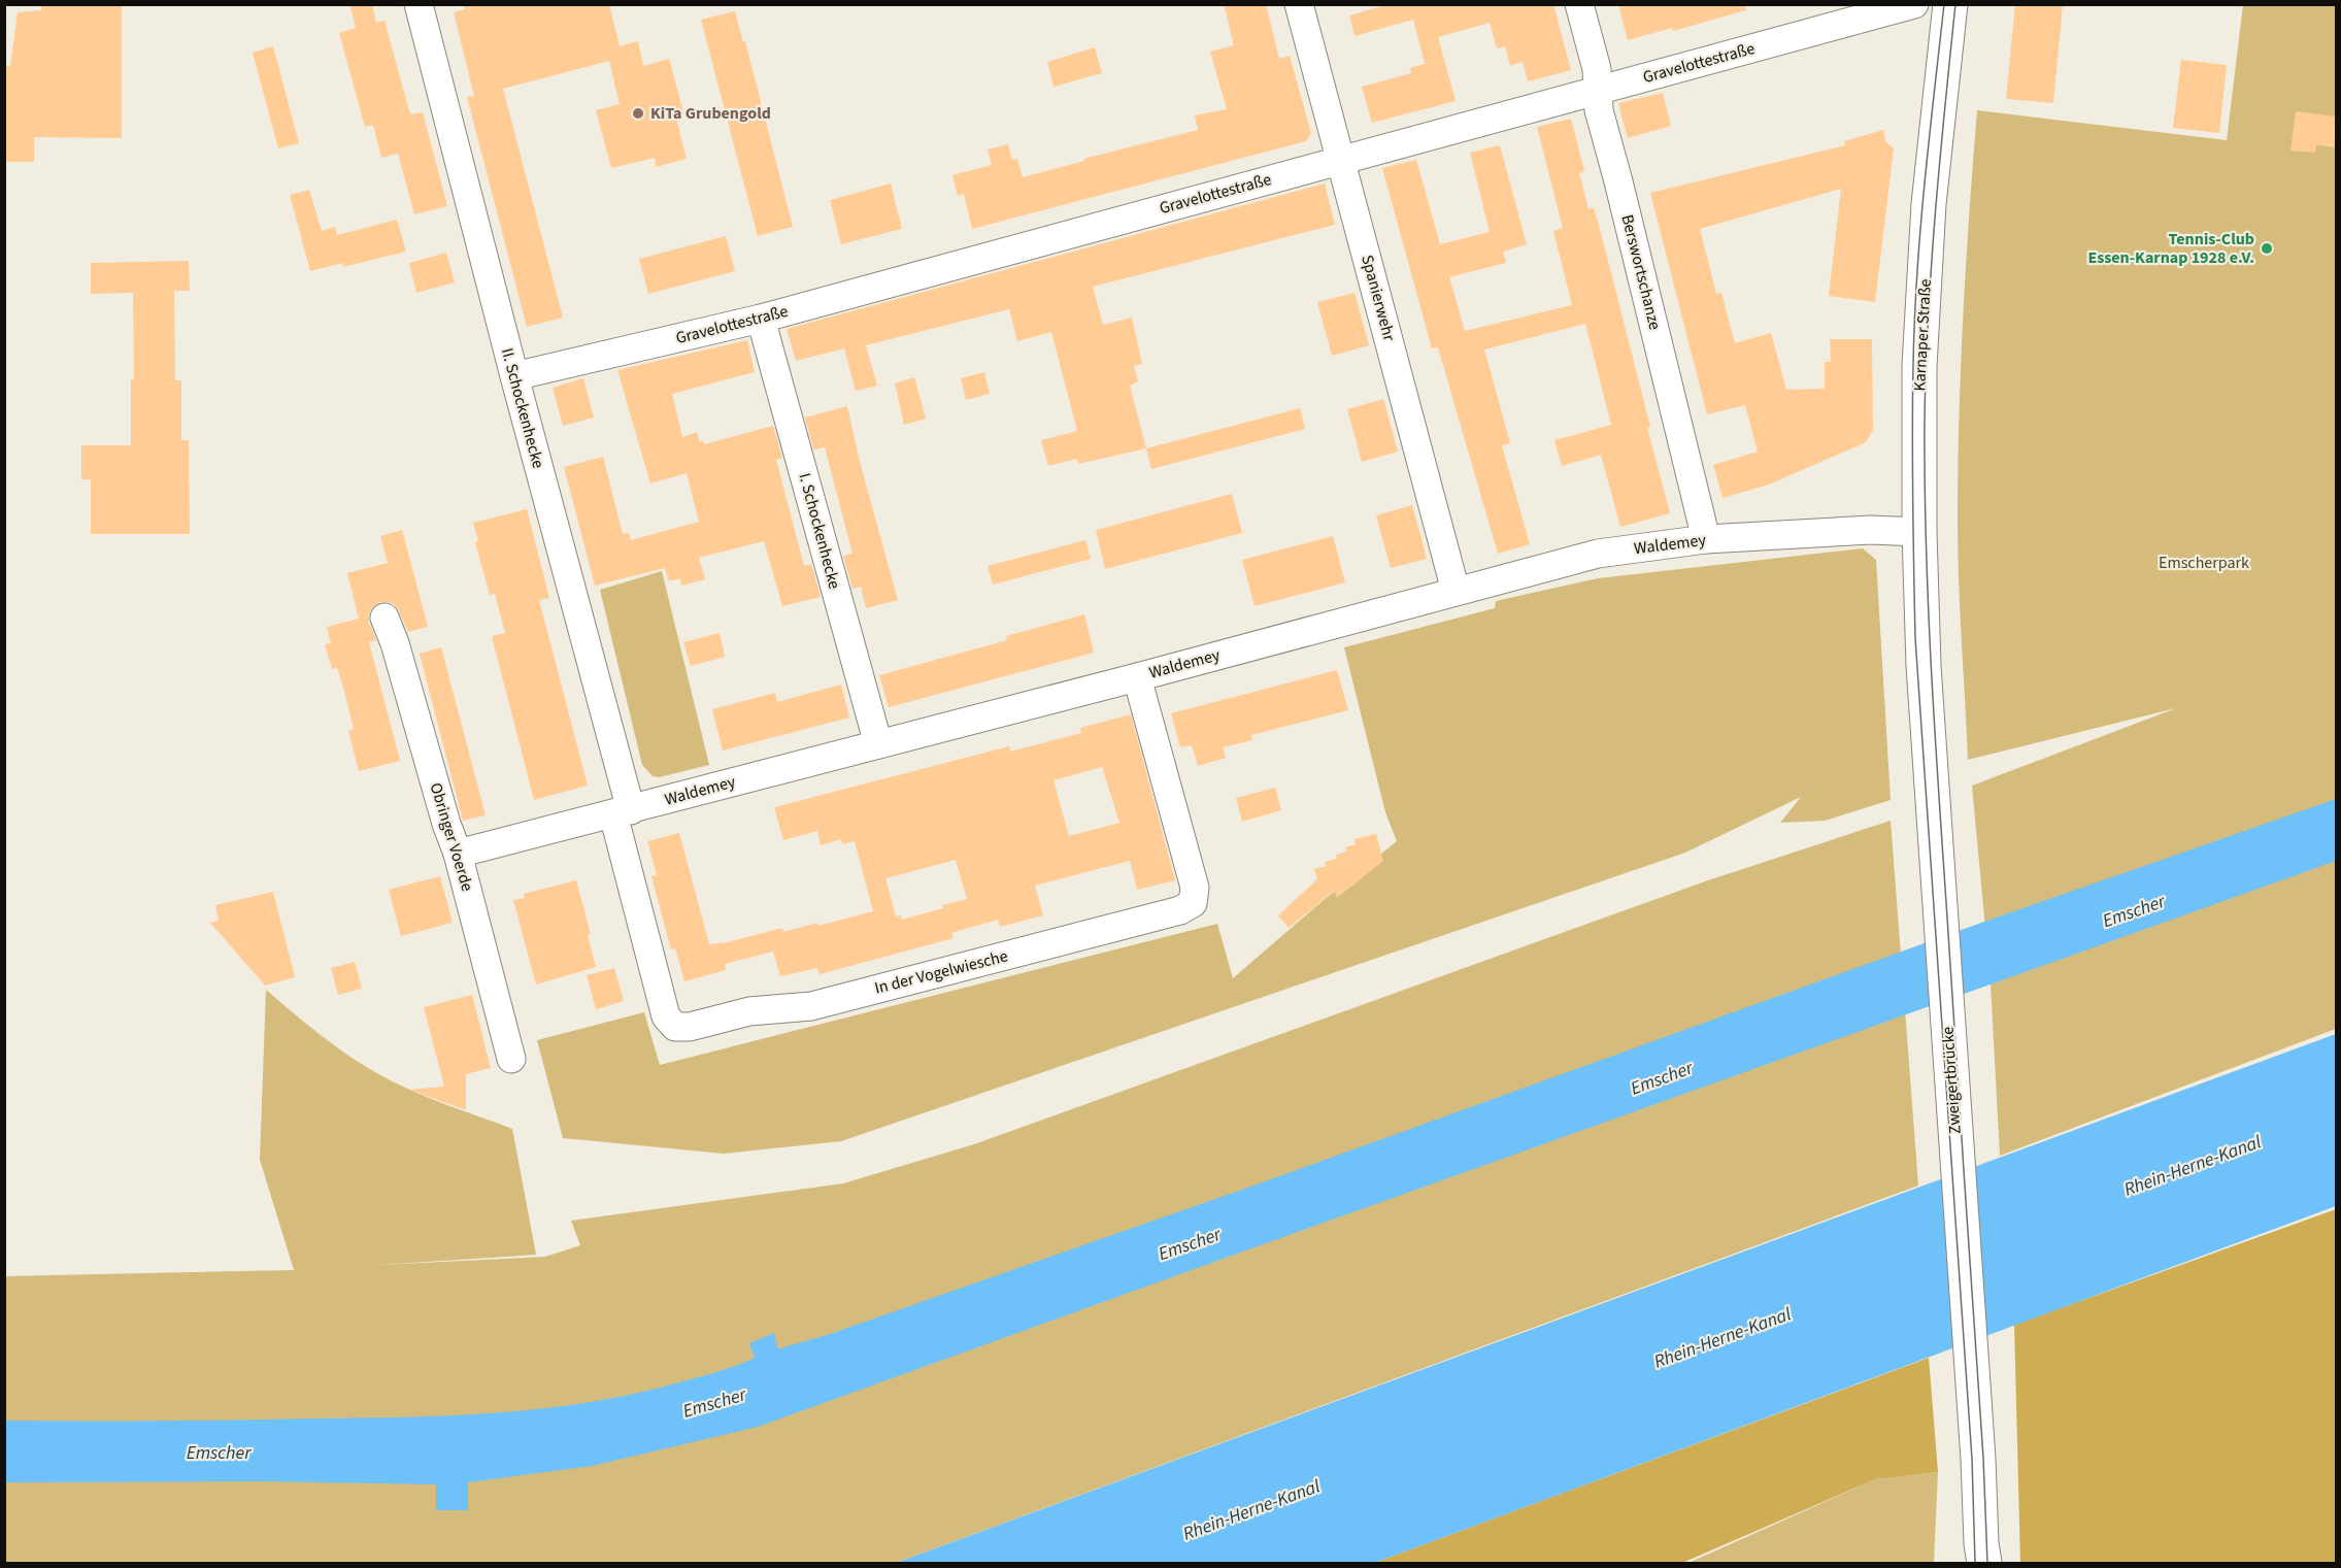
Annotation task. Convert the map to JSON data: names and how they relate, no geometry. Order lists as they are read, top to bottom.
{
  "streets": {
    "main road": ["Karnaper Straße", "Zweigertbrücke"],
    "street": [
      "Gravelottestraße",
      "Berswortschanze",
      "Spanierwehr",
      "II. Schockenhecke",
      "I. Schockenhecke",
      "Waldemey",
      "Obringer Voerde",
      "In der Vogelwiesche"
    ]
  },
  "crossings": [
    ["Gravelottestraße", "Berswortschanze"],
    ["Gravelottestraße", "Spanierwehr"],
    ["Gravelottestraße", "II. Schockenhecke"],
    ["Gravelottestraße", "I. Schockenhecke"],
    ["Berswortschanze", "Waldemey"],
    ["Spanierwehr", "Waldemey"],
    ["Karnaper Straße", "Waldemey"],
    ["Karnaper Straße", "Zweigertbrücke"],
    ["II. Schockenhecke", "Waldemey"],
    ["II. Schockenhecke", "In der Vogelwiesche"],
    ["I. Schockenhecke", "Waldemey"],
    ["Waldemey", "Obringer Voerde"],
    ["Waldemey", "In der Vogelwiesche"]
  ],
  "water": ["Emscher", "Rhein-Herne-Kanal"],
  "parks": ["Emscherpark"],
  "places": ["KiTa Grubengold", "Tennis-Club Essen-Karnap 1928 e.V."]
}
